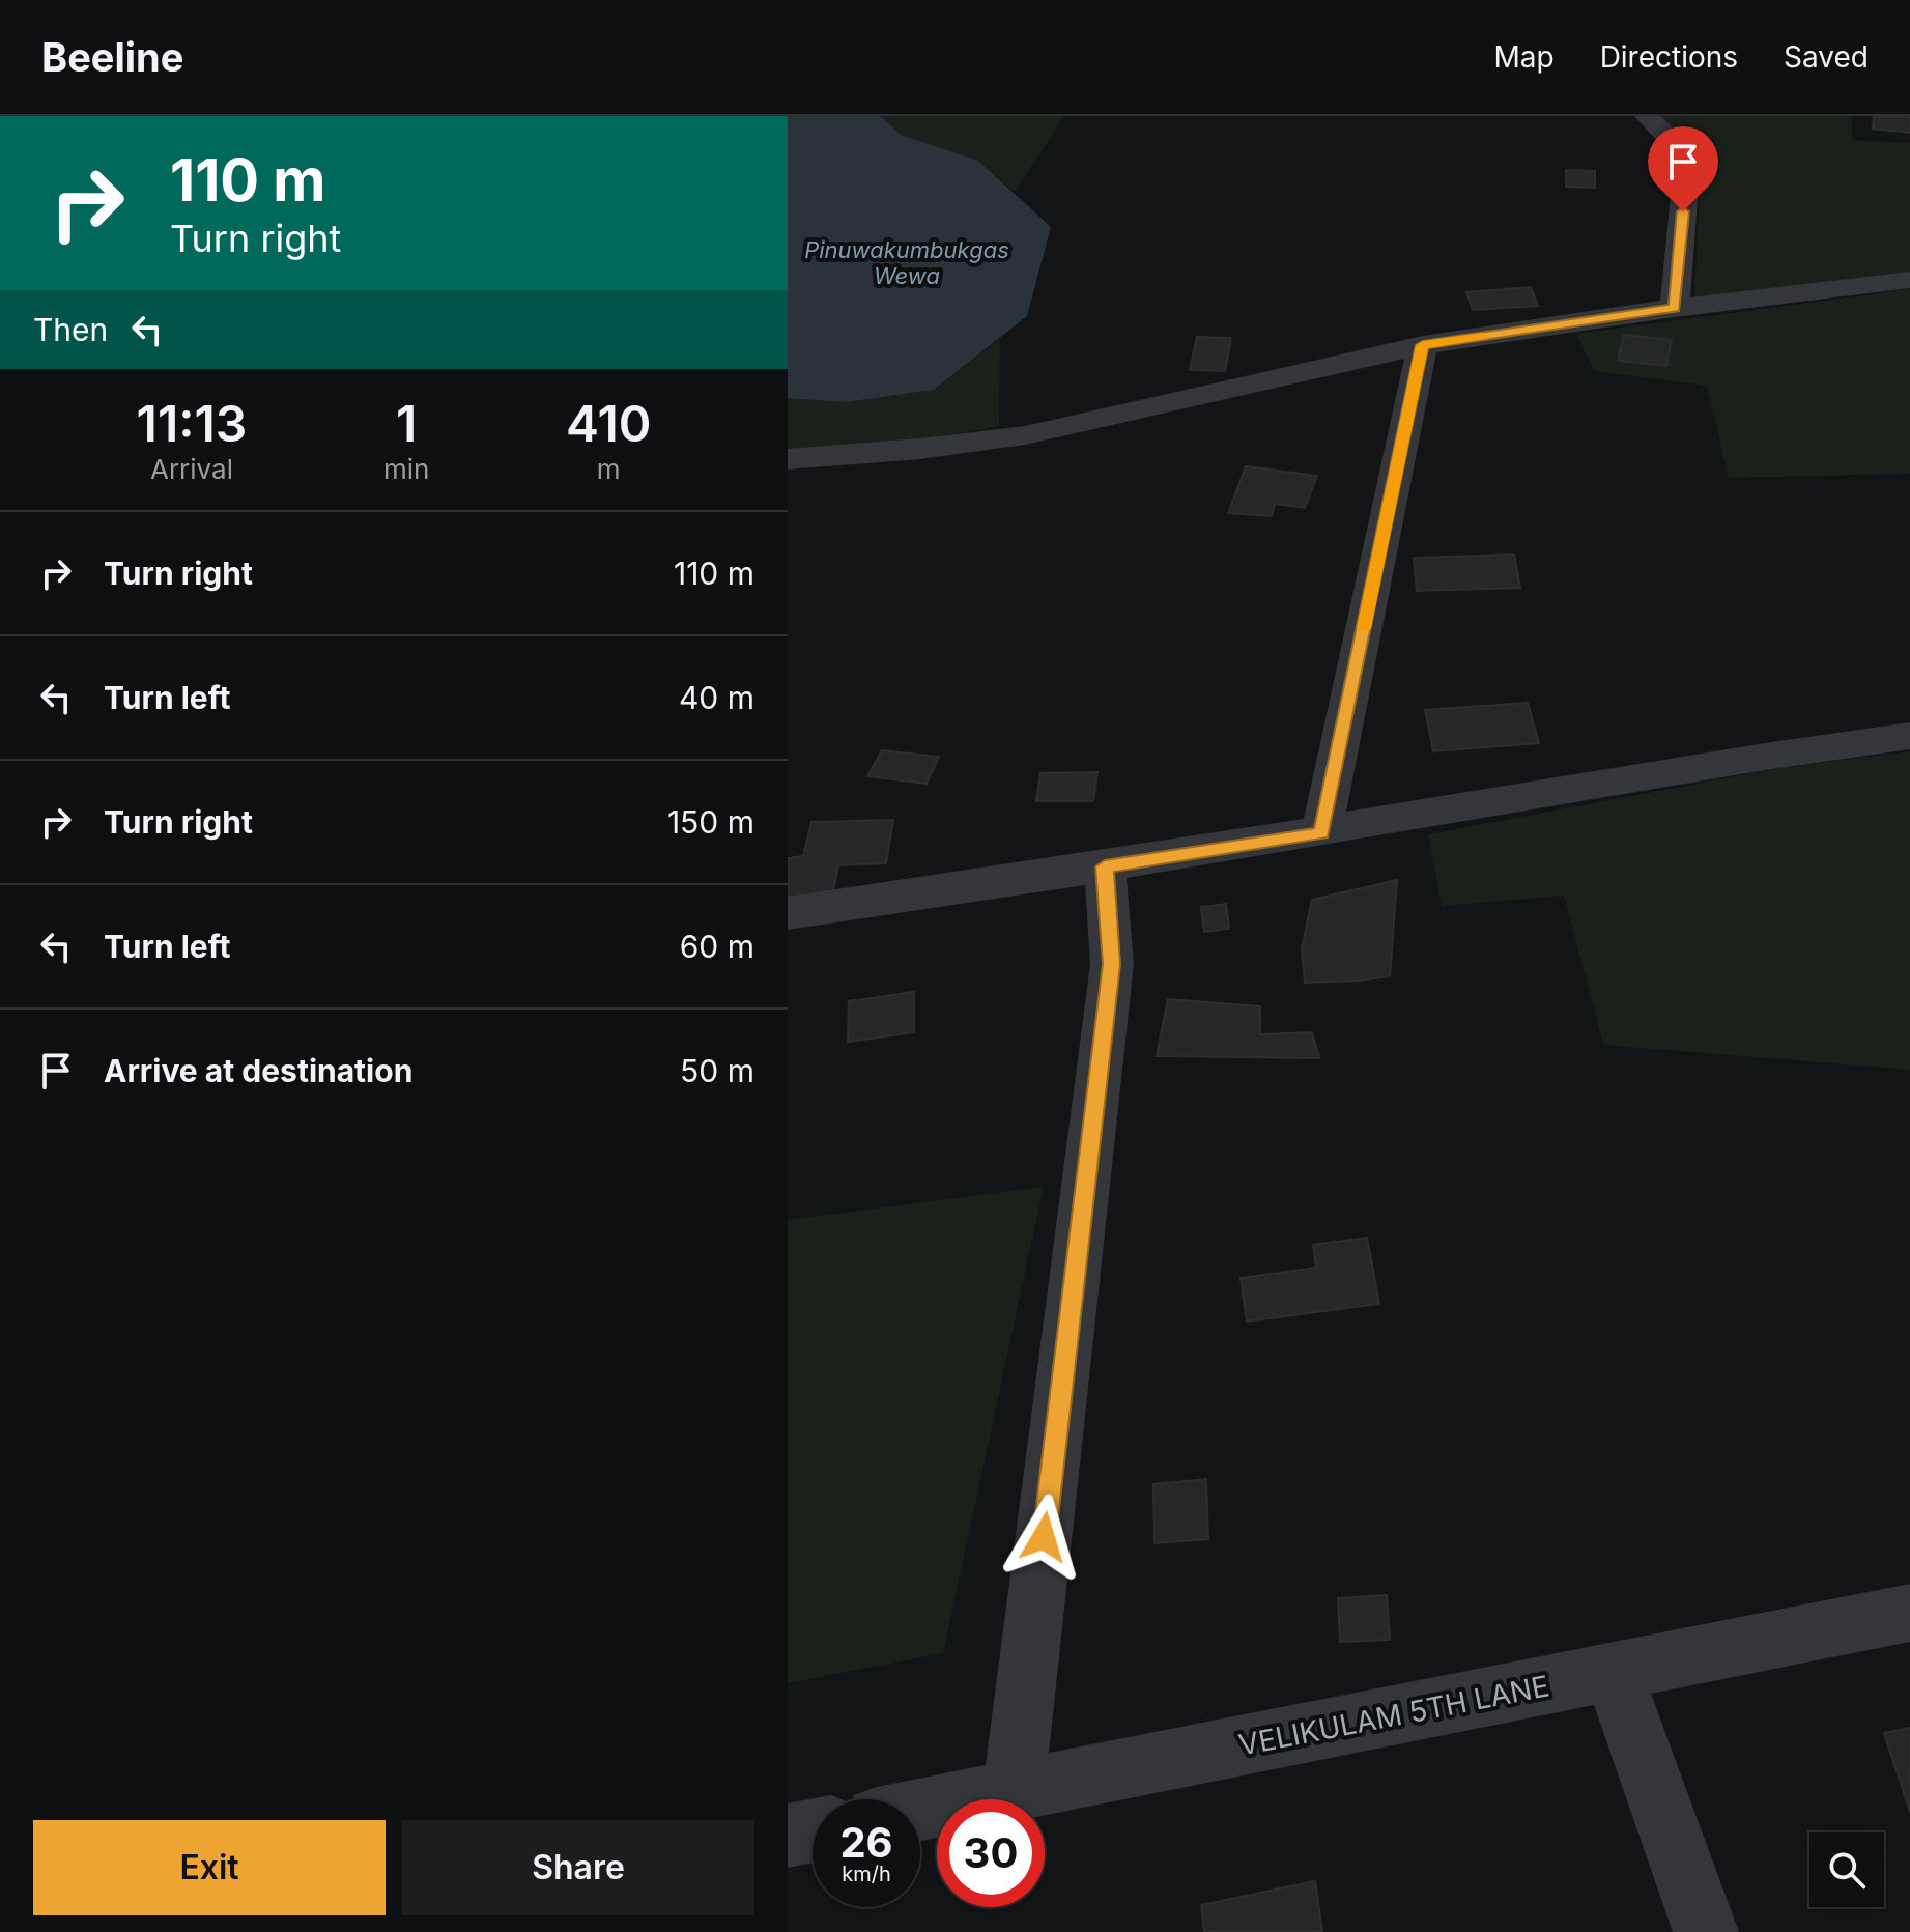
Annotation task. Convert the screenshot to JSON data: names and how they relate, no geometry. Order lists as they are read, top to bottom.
{
  "streets": {
    "street": ["VELIKULAM 5TH LANE"]
  },
  "water": ["Pinuwakumbukgas Wewa"],
  "page": {
    "header": "Beeline",
    "nav": ["Map", "Directions", "Saved"],
    "turn": ["110 m", "Turn right"],
    "then": "Then",
    "eta": [
      "11:13",
      "Arrival",
      "1",
      "min",
      "410",
      "m"
    ],
    "list": [
      {
        "name": "Turn right",
        "value": "110 m"
      },
      {
        "name": "Turn left",
        "value": "40 m"
      },
      {
        "name": "Turn right",
        "value": "150 m"
      },
      {
        "name": "Turn left",
        "value": "60 m"
      },
      {
        "name": "Arrive at destination",
        "value": "50 m"
      }
    ],
    "speed": "26 km/h",
    "limit": "30",
    "buttons": ["Exit", "Share"]
  }
}
